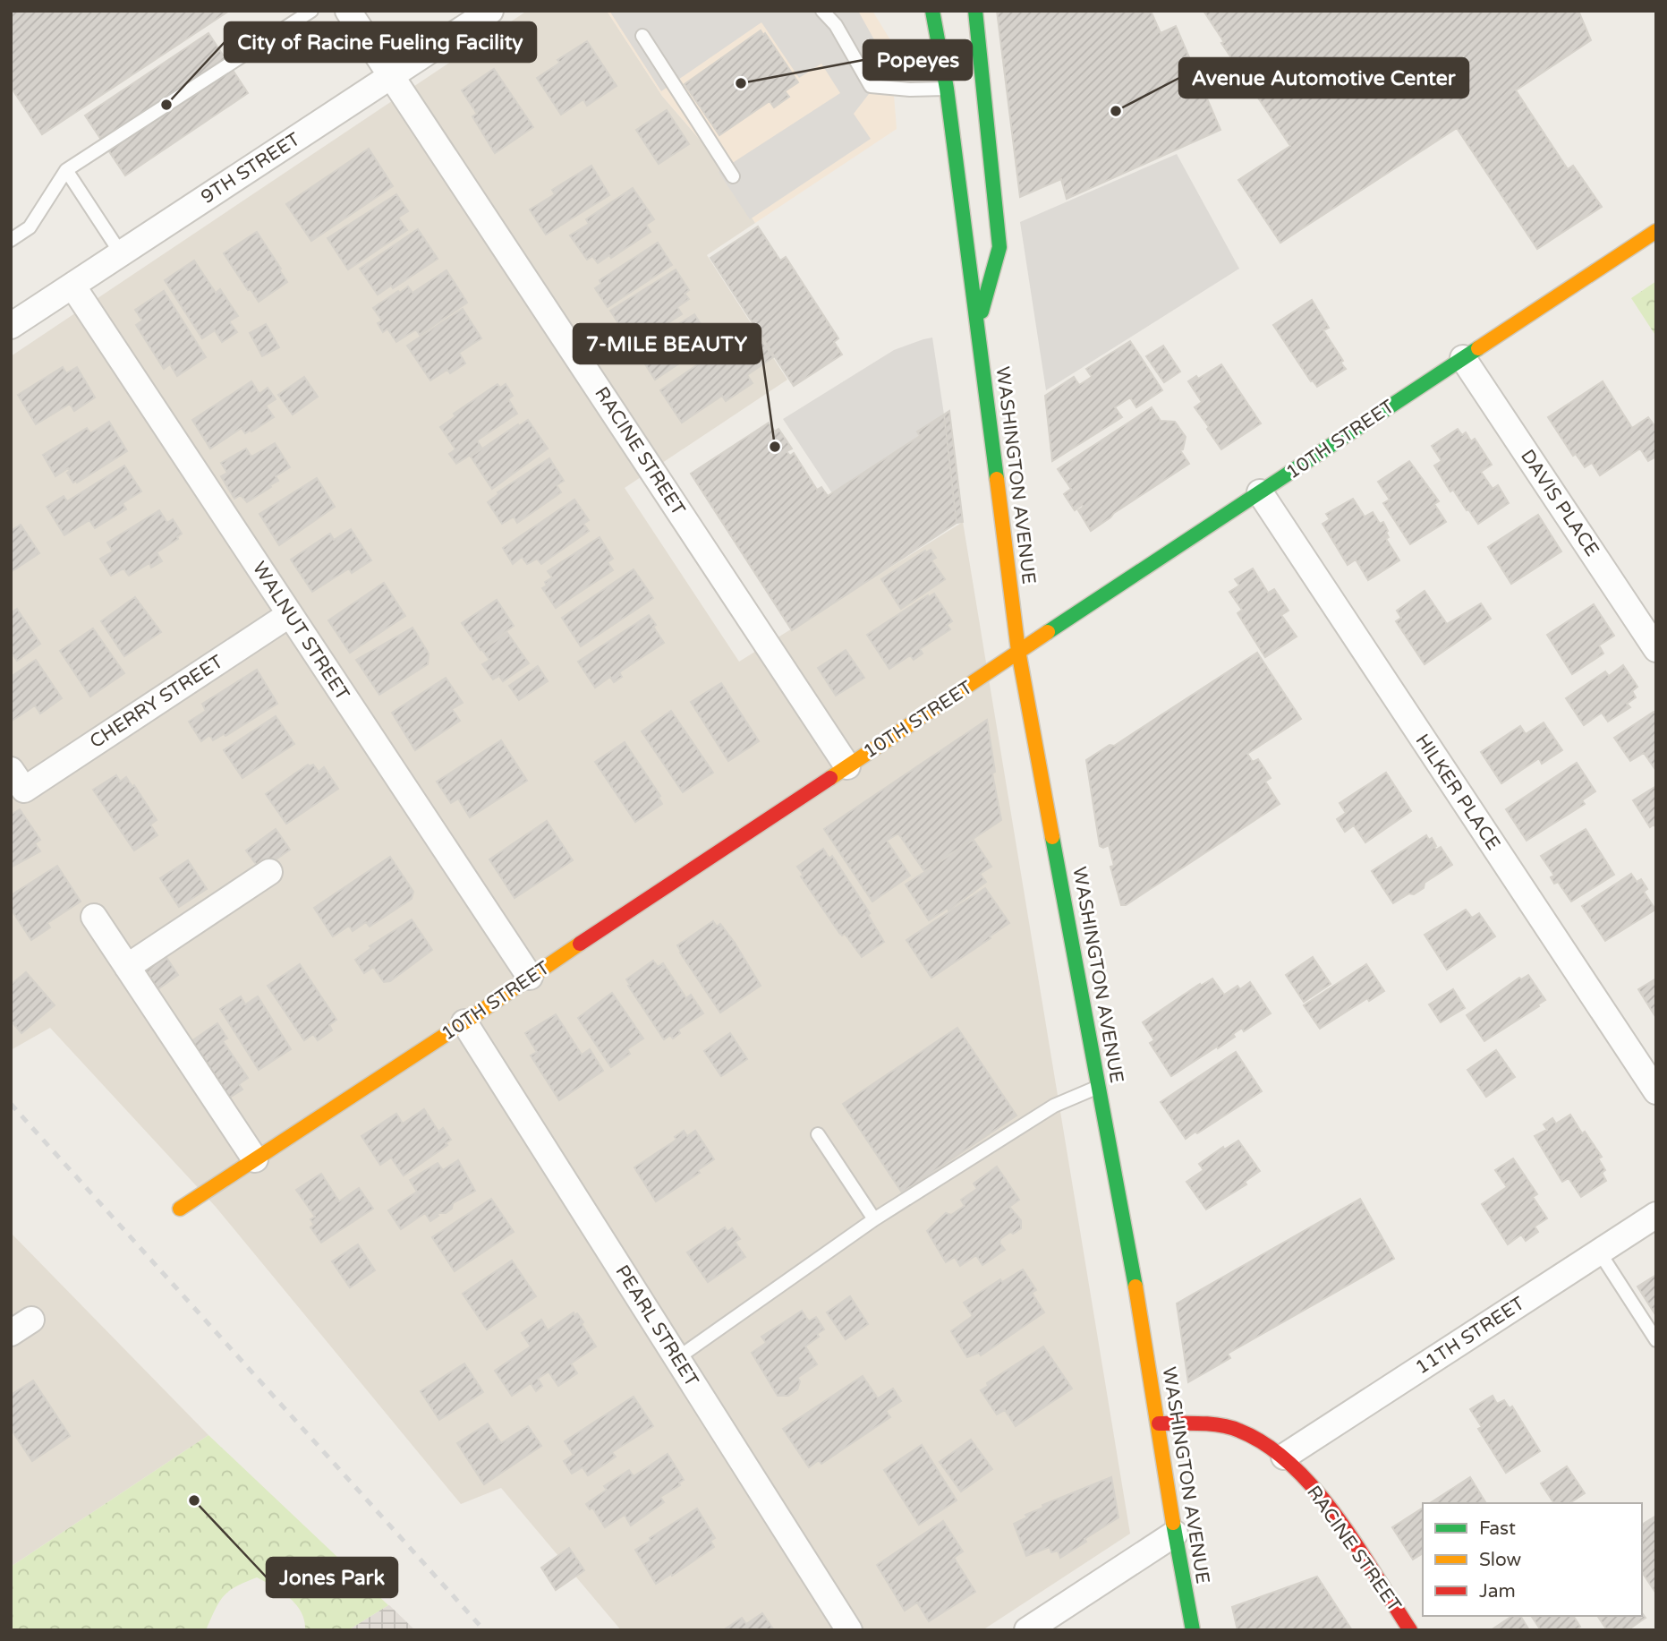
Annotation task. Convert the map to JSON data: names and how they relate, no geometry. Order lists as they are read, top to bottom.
{
  "streets": {
    "main road": ["10TH STREET", "RACINE STREET", "WASHINGTON AVENUE"],
    "street": [
      "9TH STREET",
      "DAVIS PLACE",
      "WALNUT STREET",
      "CHERRY STREET",
      "HILKER PLACE",
      "PEARL STREET",
      "11TH STREET"
    ]
  },
  "crossings": [
    ["9TH STREET", "RACINE STREET"],
    ["9TH STREET", "WALNUT STREET"],
    ["10TH STREET", "RACINE STREET"],
    ["10TH STREET", "WASHINGTON AVENUE"],
    ["10TH STREET", "DAVIS PLACE"],
    ["10TH STREET", "WALNUT STREET"],
    ["10TH STREET", "HILKER PLACE"],
    ["10TH STREET", "PEARL STREET"],
    ["RACINE STREET", "WASHINGTON AVENUE"],
    ["RACINE STREET", "11TH STREET"],
    ["WALNUT STREET", "CHERRY STREET"]
  ],
  "places": [
    "Popeyes",
    "City of Racine Fueling Facility",
    "Avenue Automotive Center",
    "7-MILE BEAUTY",
    "Jones Park"
  ],
  "legend": ["Fast", "Slow", "Jam"]
}
